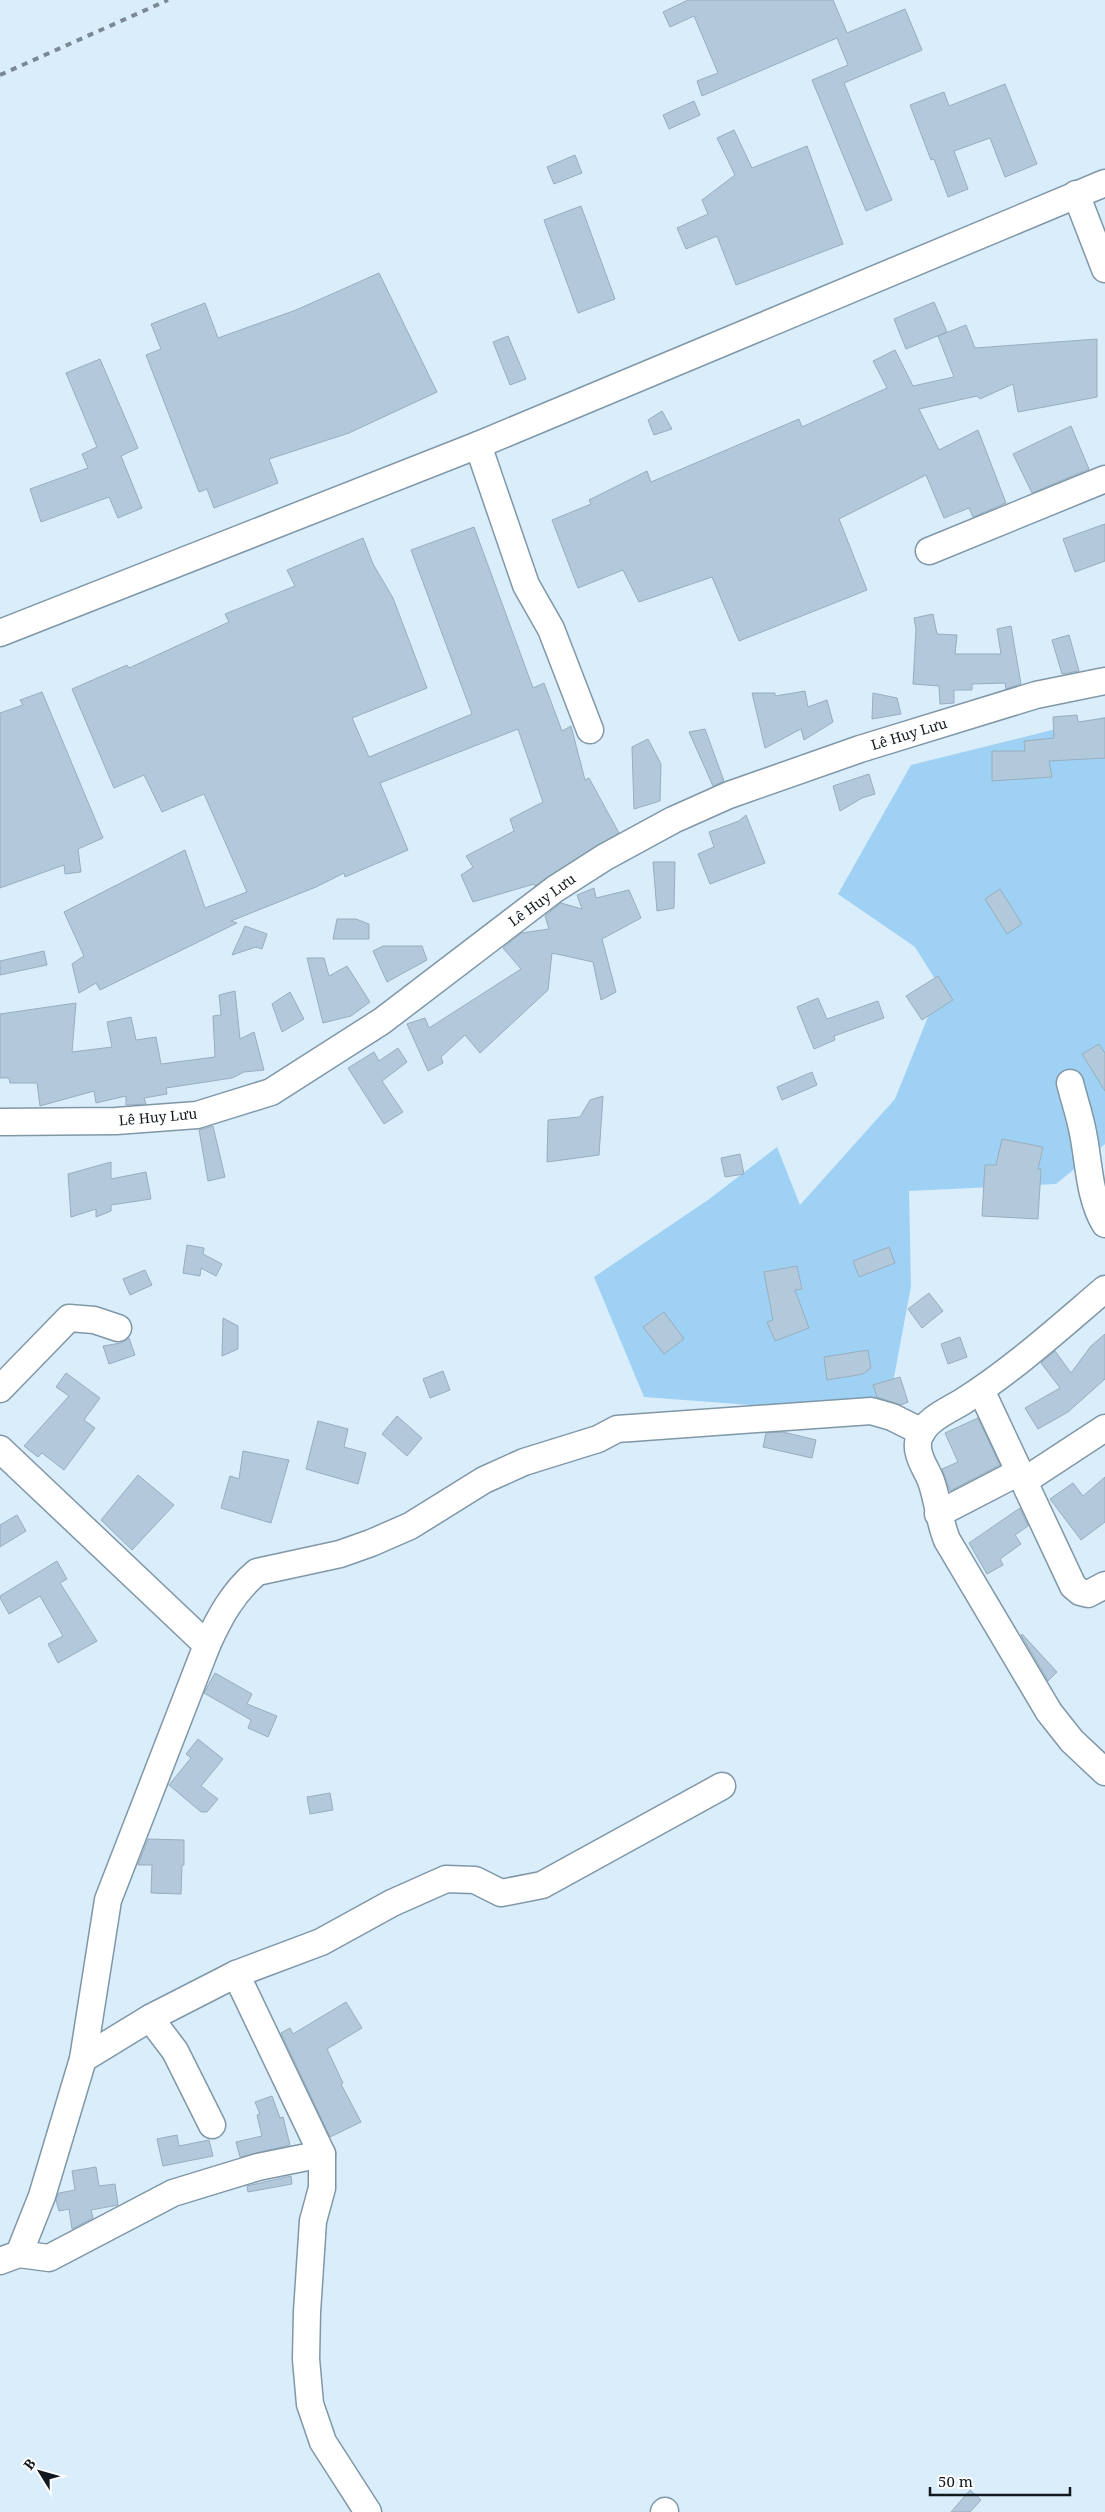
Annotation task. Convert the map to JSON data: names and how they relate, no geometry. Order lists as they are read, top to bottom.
{
  "streets": {
    "street": ["Lê Huy Lưu"]
  },
  "scale_bar": "50 m",
  "north": "top left"
}
